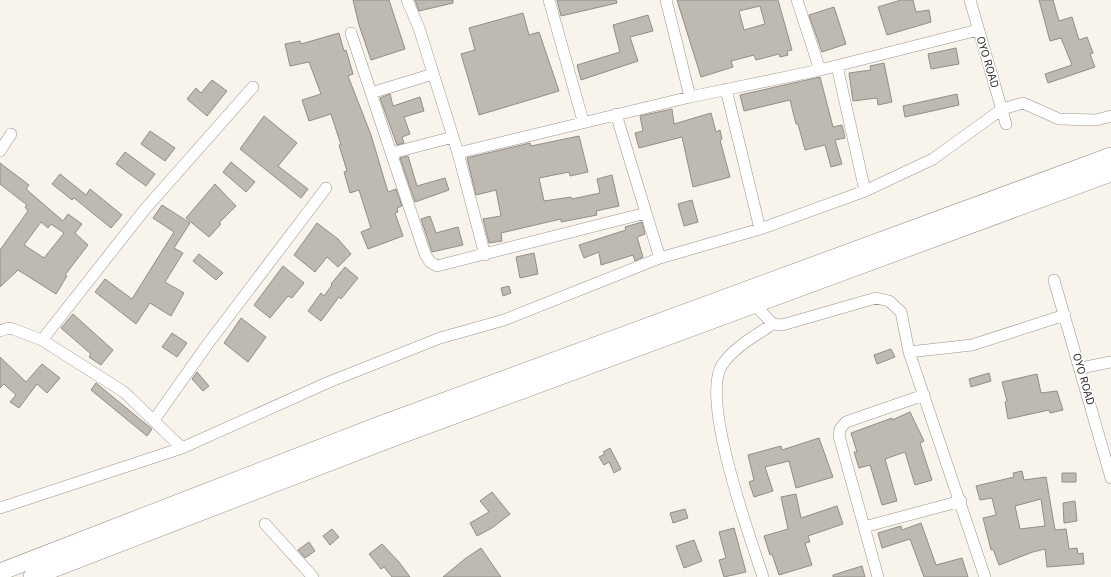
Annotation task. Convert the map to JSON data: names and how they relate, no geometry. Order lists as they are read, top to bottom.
{
  "streets": {
    "street": ["OYO ROAD"]
  }
}
